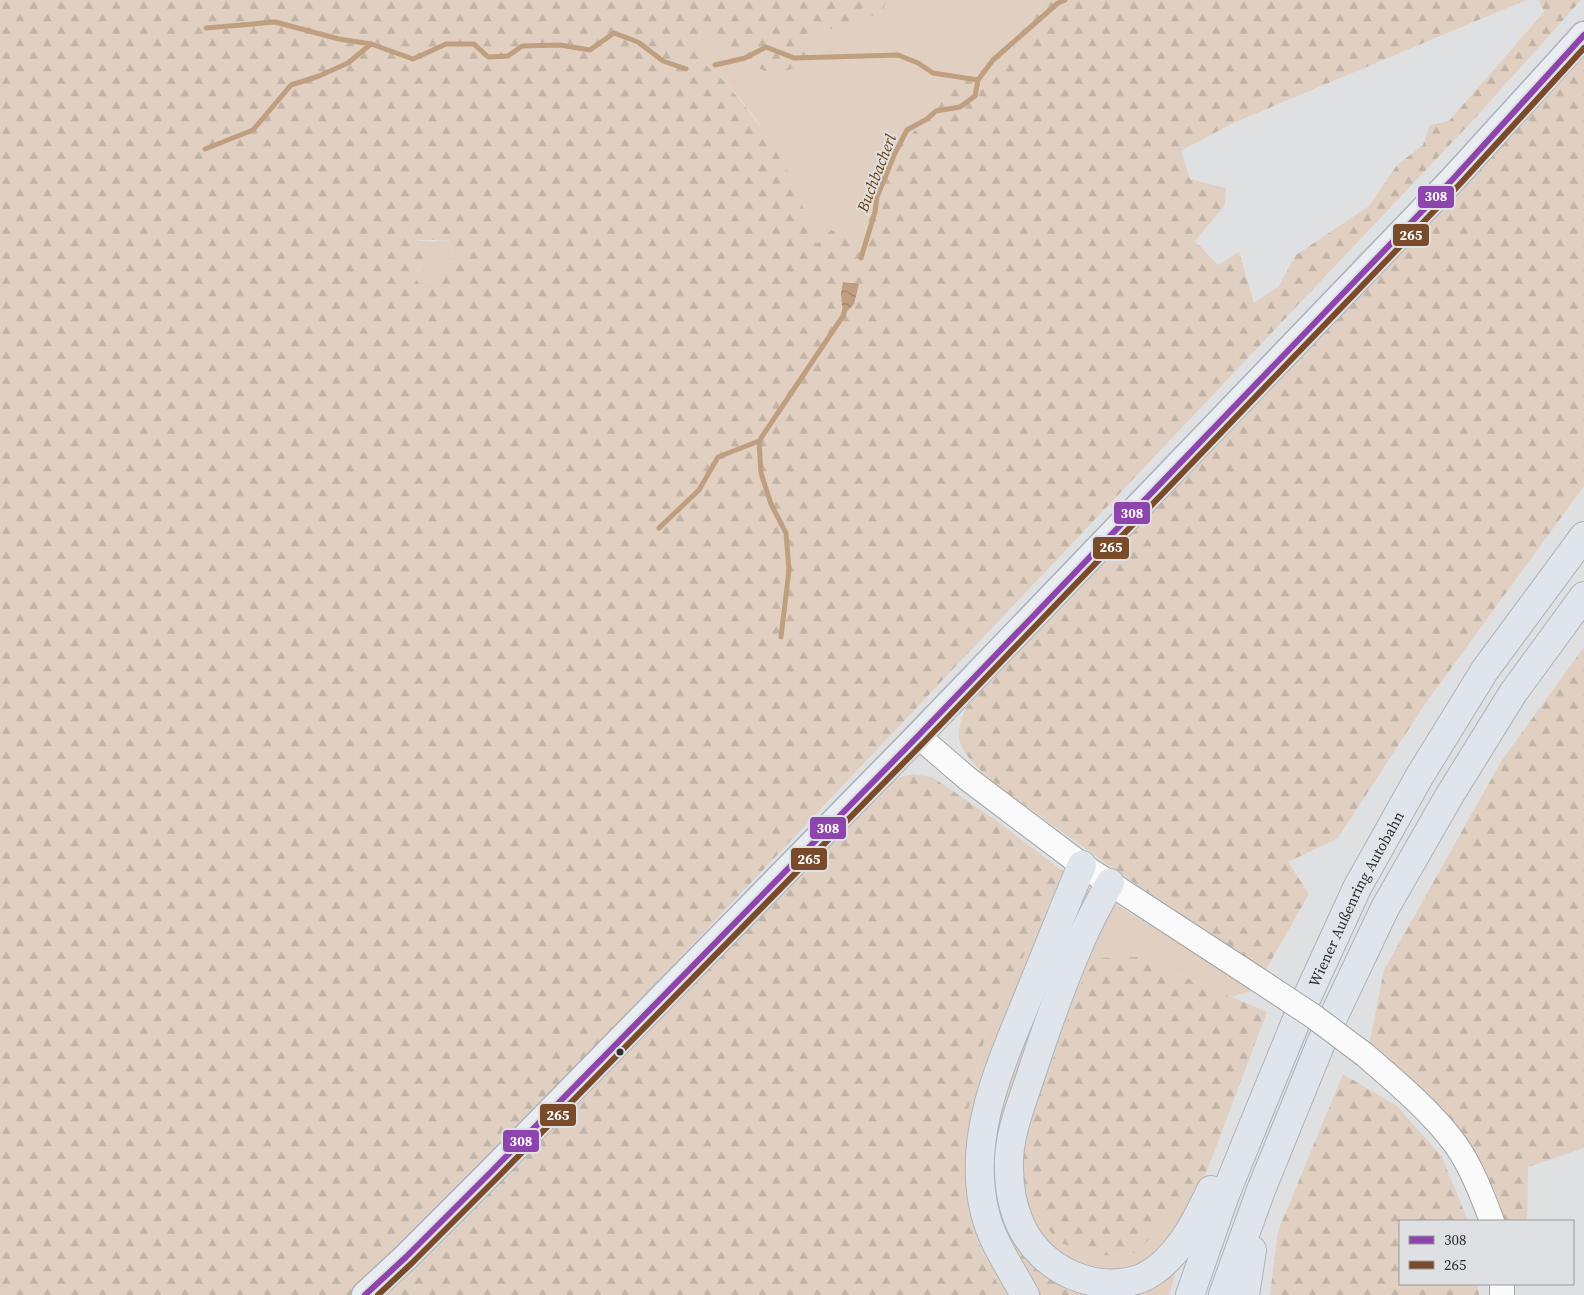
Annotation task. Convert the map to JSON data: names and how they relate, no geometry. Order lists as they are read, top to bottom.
{
  "streets": {
    "highway": ["Wiener Außenring Autobahn"]
  },
  "water": ["Buchbacherl"],
  "lines": ["transit line 308", "transit line 265"],
  "legend": ["308", "265"]
}
